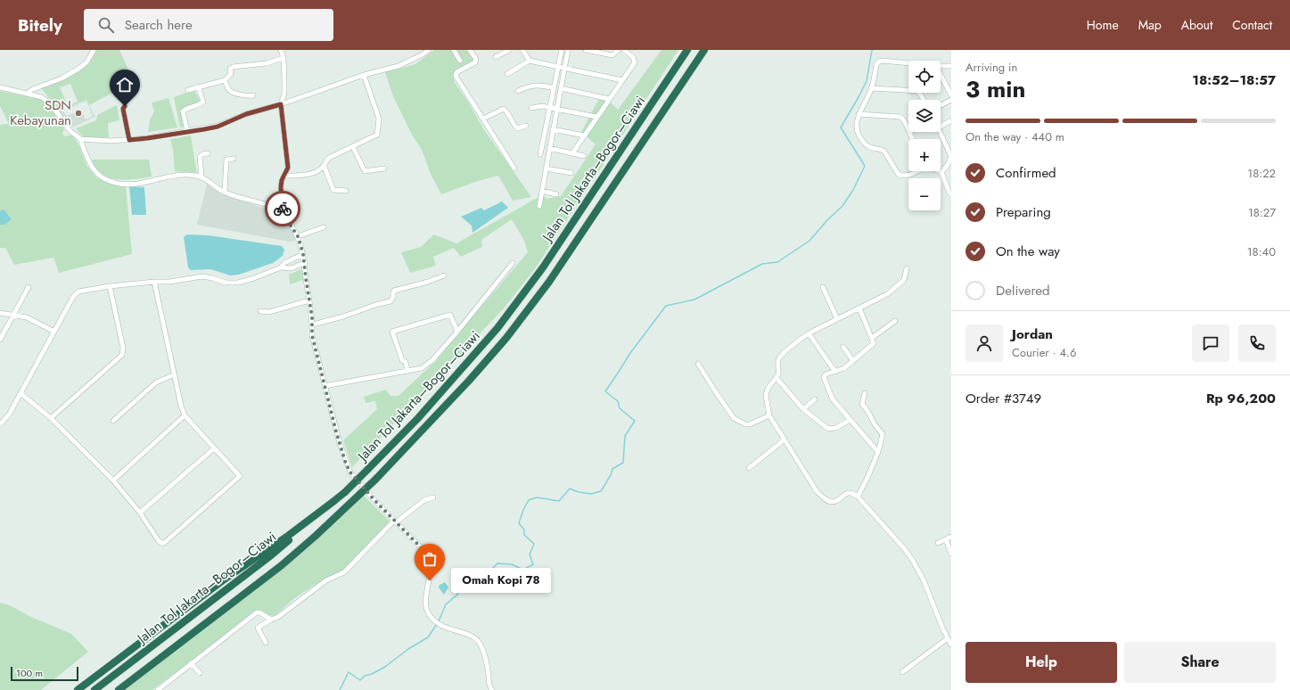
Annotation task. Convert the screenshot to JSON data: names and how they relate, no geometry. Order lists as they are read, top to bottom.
{
  "streets": {
    "highway": ["Jalan Tol Jakarta–Bogor–Ciawi"]
  },
  "places": ["SDN Kebayunan", "Omah Kopi 78"],
  "scale_bar": "100 m",
  "page": {
    "header": "Bitely",
    "search": "Search here",
    "nav": [
      "Home",
      "Map",
      "About",
      "Contact"
    ],
    "heading": ["3 min", "Arriving in", "18:52–18:57"],
    "panel": [
      "Jordan",
      "Courier · 4.6",
      "Order #3749",
      "Rp 96,200"
    ],
    "map_buttons": ["+", "−"],
    "bar": "On the way · 440 m",
    "list": [
      ["Confirmed", "18:22"],
      ["Preparing", "18:27"],
      ["On the way", "18:40"],
      "Delivered"
    ],
    "bubble": "Omah Kopi 78",
    "buttons": ["Help", "Share"],
    "scale": "100 m"
  }
}
